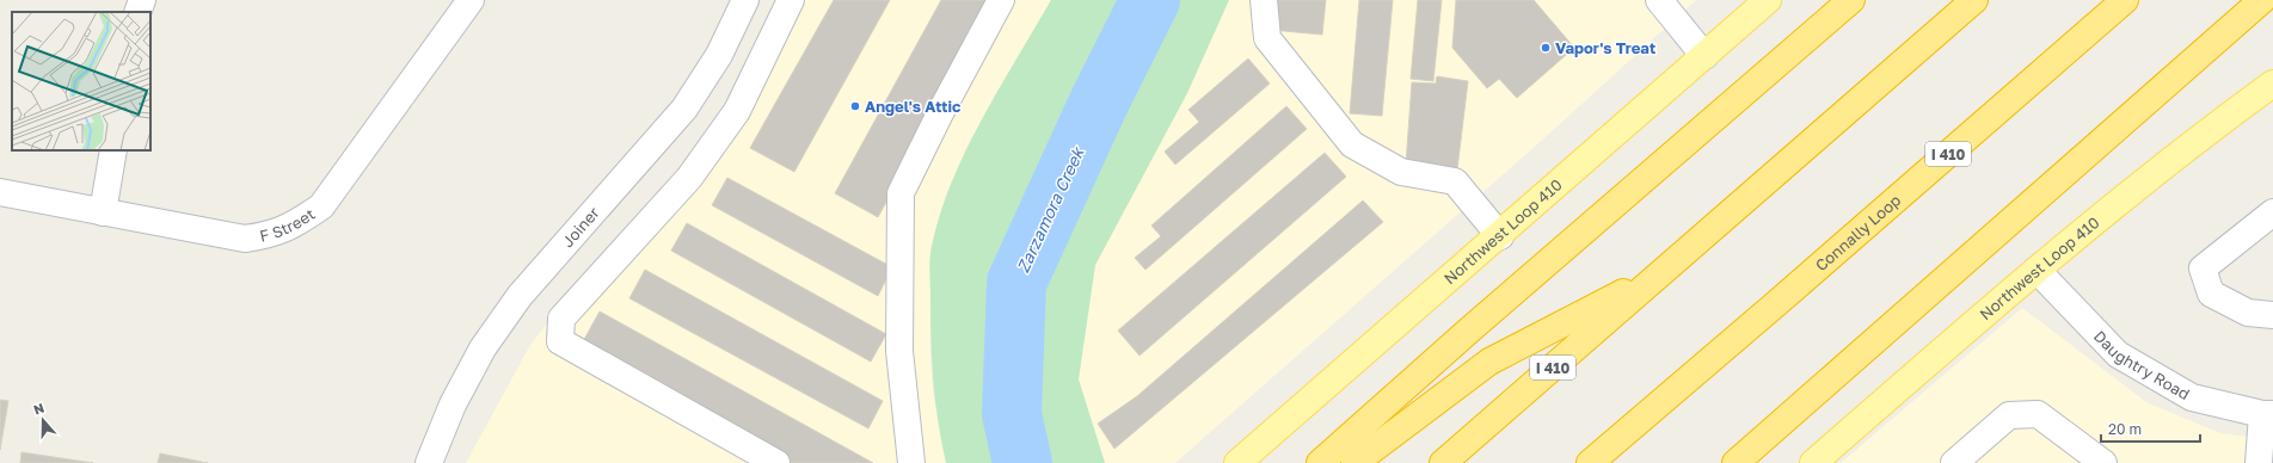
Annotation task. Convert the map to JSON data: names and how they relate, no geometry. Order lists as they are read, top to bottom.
{
  "streets": {
    "highway": ["I 410", "Connally Loop"],
    "main road": ["Northwest Loop 410"],
    "street": ["F Street", "Joiner", "Daughtry Road"]
  },
  "crossings": [
    ["Northwest Loop 410", "Daughtry Road"]
  ],
  "water": ["Zarzamora Creek"],
  "places": ["Vapor's Treat", "Angel's Attic"],
  "scale_bar": "20 m",
  "north": "top"
}
